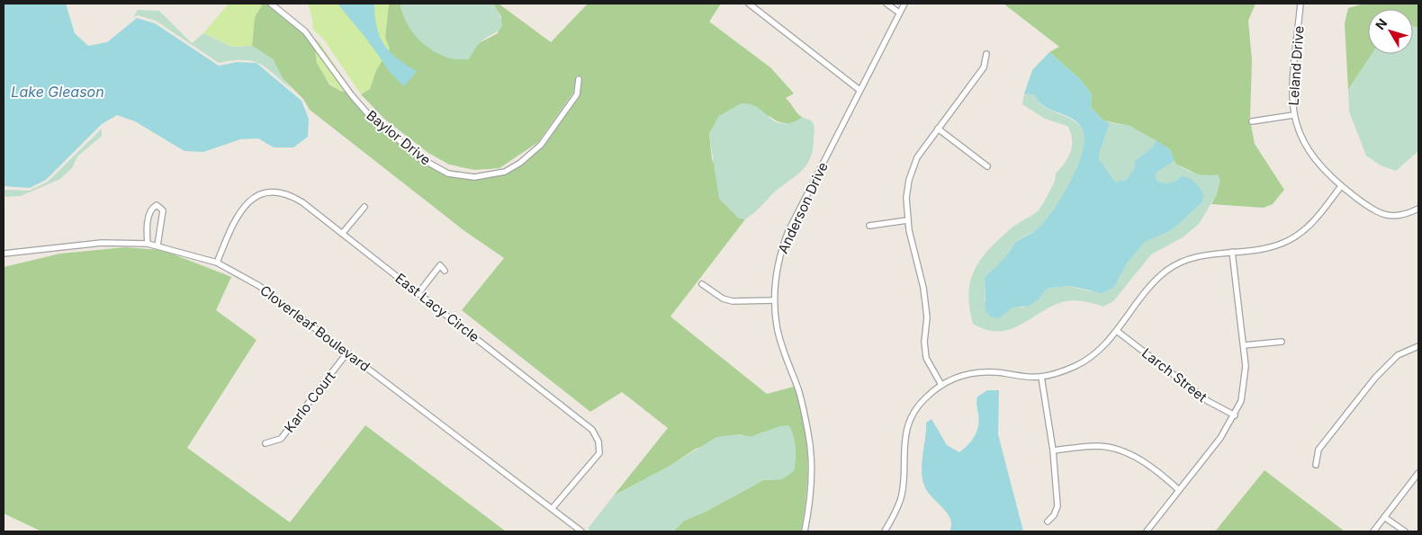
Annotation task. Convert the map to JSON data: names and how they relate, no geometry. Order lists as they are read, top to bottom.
{
  "streets": {
    "street": [
      "Leland Drive",
      "Baylor Drive",
      "Anderson Drive",
      "East Lacy Circle",
      "Cloverleaf Boulevard",
      "Larch Street",
      "Karlo Court"
    ]
  },
  "crossings": [
    ["East Lacy Circle", "Cloverleaf Boulevard"],
    ["Cloverleaf Boulevard", "Karlo Court"]
  ],
  "water": ["Lake Gleason"],
  "north": "top left"
}
